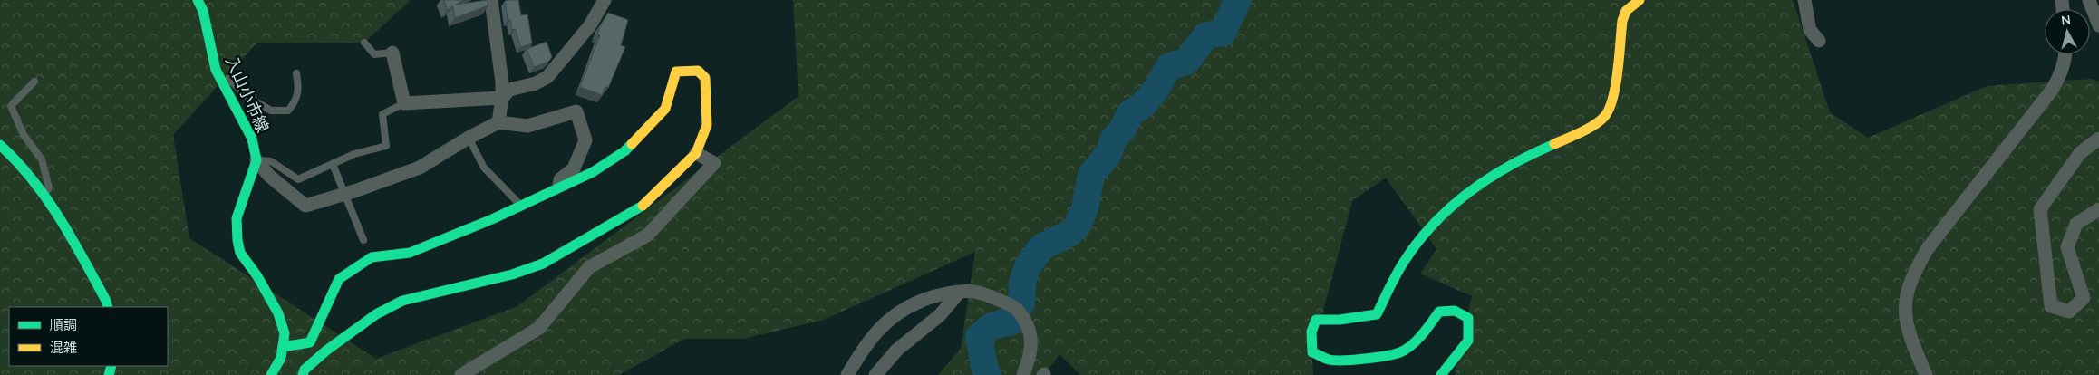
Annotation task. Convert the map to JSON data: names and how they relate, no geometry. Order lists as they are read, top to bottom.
{
  "streets": {
    "street": ["入山小市線"]
  },
  "legend": ["順調", "混雑"],
  "north": "top"
}
